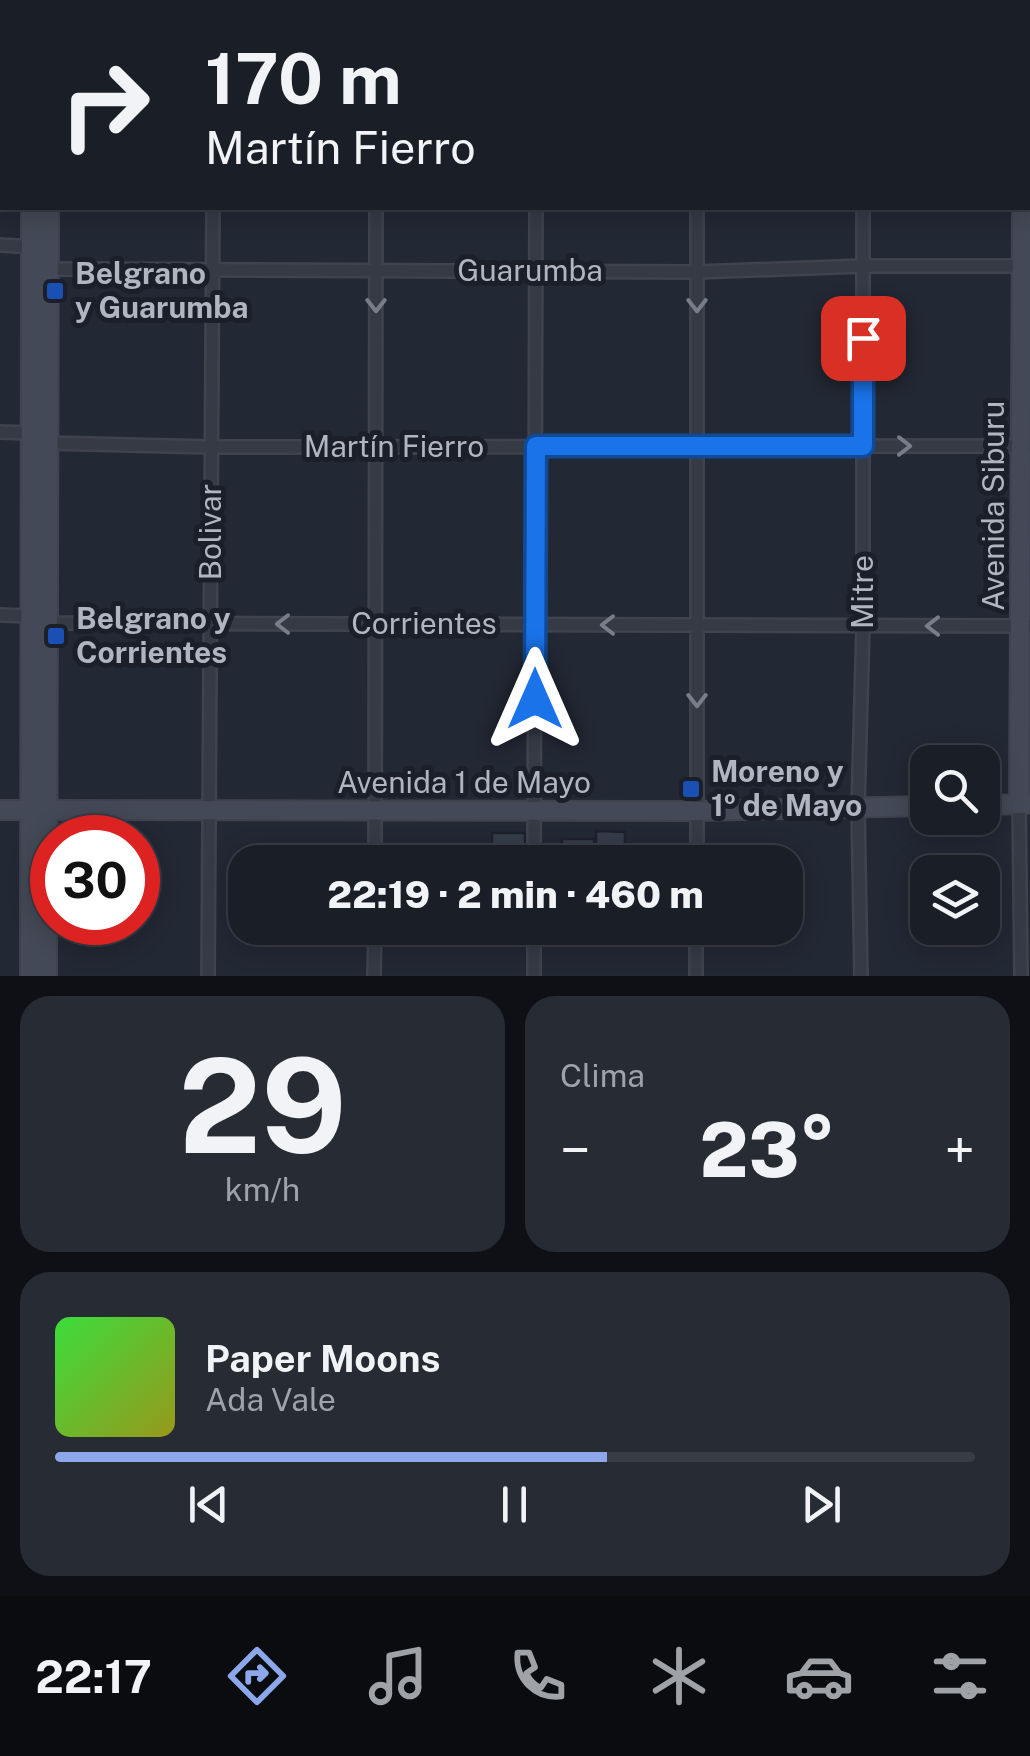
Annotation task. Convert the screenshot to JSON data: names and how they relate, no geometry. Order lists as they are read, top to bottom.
{
  "streets": {
    "main road": ["Avenida Siburu", "Avenida 1 de Mayo"],
    "street": [
      "Guarumba",
      "Martín Fierro",
      "Bolivar",
      "Mitre",
      "Corrientes"
    ]
  },
  "crossings": [
    ["Guarumba", "Avenida Siburu"],
    ["Guarumba", "Bolivar"],
    ["Guarumba", "Mitre"],
    ["Martín Fierro", "Avenida Siburu"],
    ["Martín Fierro", "Bolivar"],
    ["Martín Fierro", "Mitre"],
    ["Avenida Siburu", "Corrientes"],
    ["Bolivar", "Corrientes"],
    ["Bolivar", "Avenida 1 de Mayo"],
    ["Mitre", "Corrientes"],
    ["Mitre", "Avenida 1 de Mayo"]
  ],
  "one_way": ["Corrientes"],
  "places": {
    "transit": ["Belgrano y Guarumba", "Belgrano y Corrientes", "Moreno y 1º de Mayo"]
  },
  "page": {
    "turn": ["170 m", "Martín Fierro"],
    "limit": "30",
    "trip": "22:19 · 2 min · 460 m",
    "tile": [
      ["29", "km/h"],
      "Clima"
    ],
    "heat": ["−", "23°", "+"],
    "song": ["Paper Moons", "Ada Vale"],
    "tabs": "22:17"
  }
}
